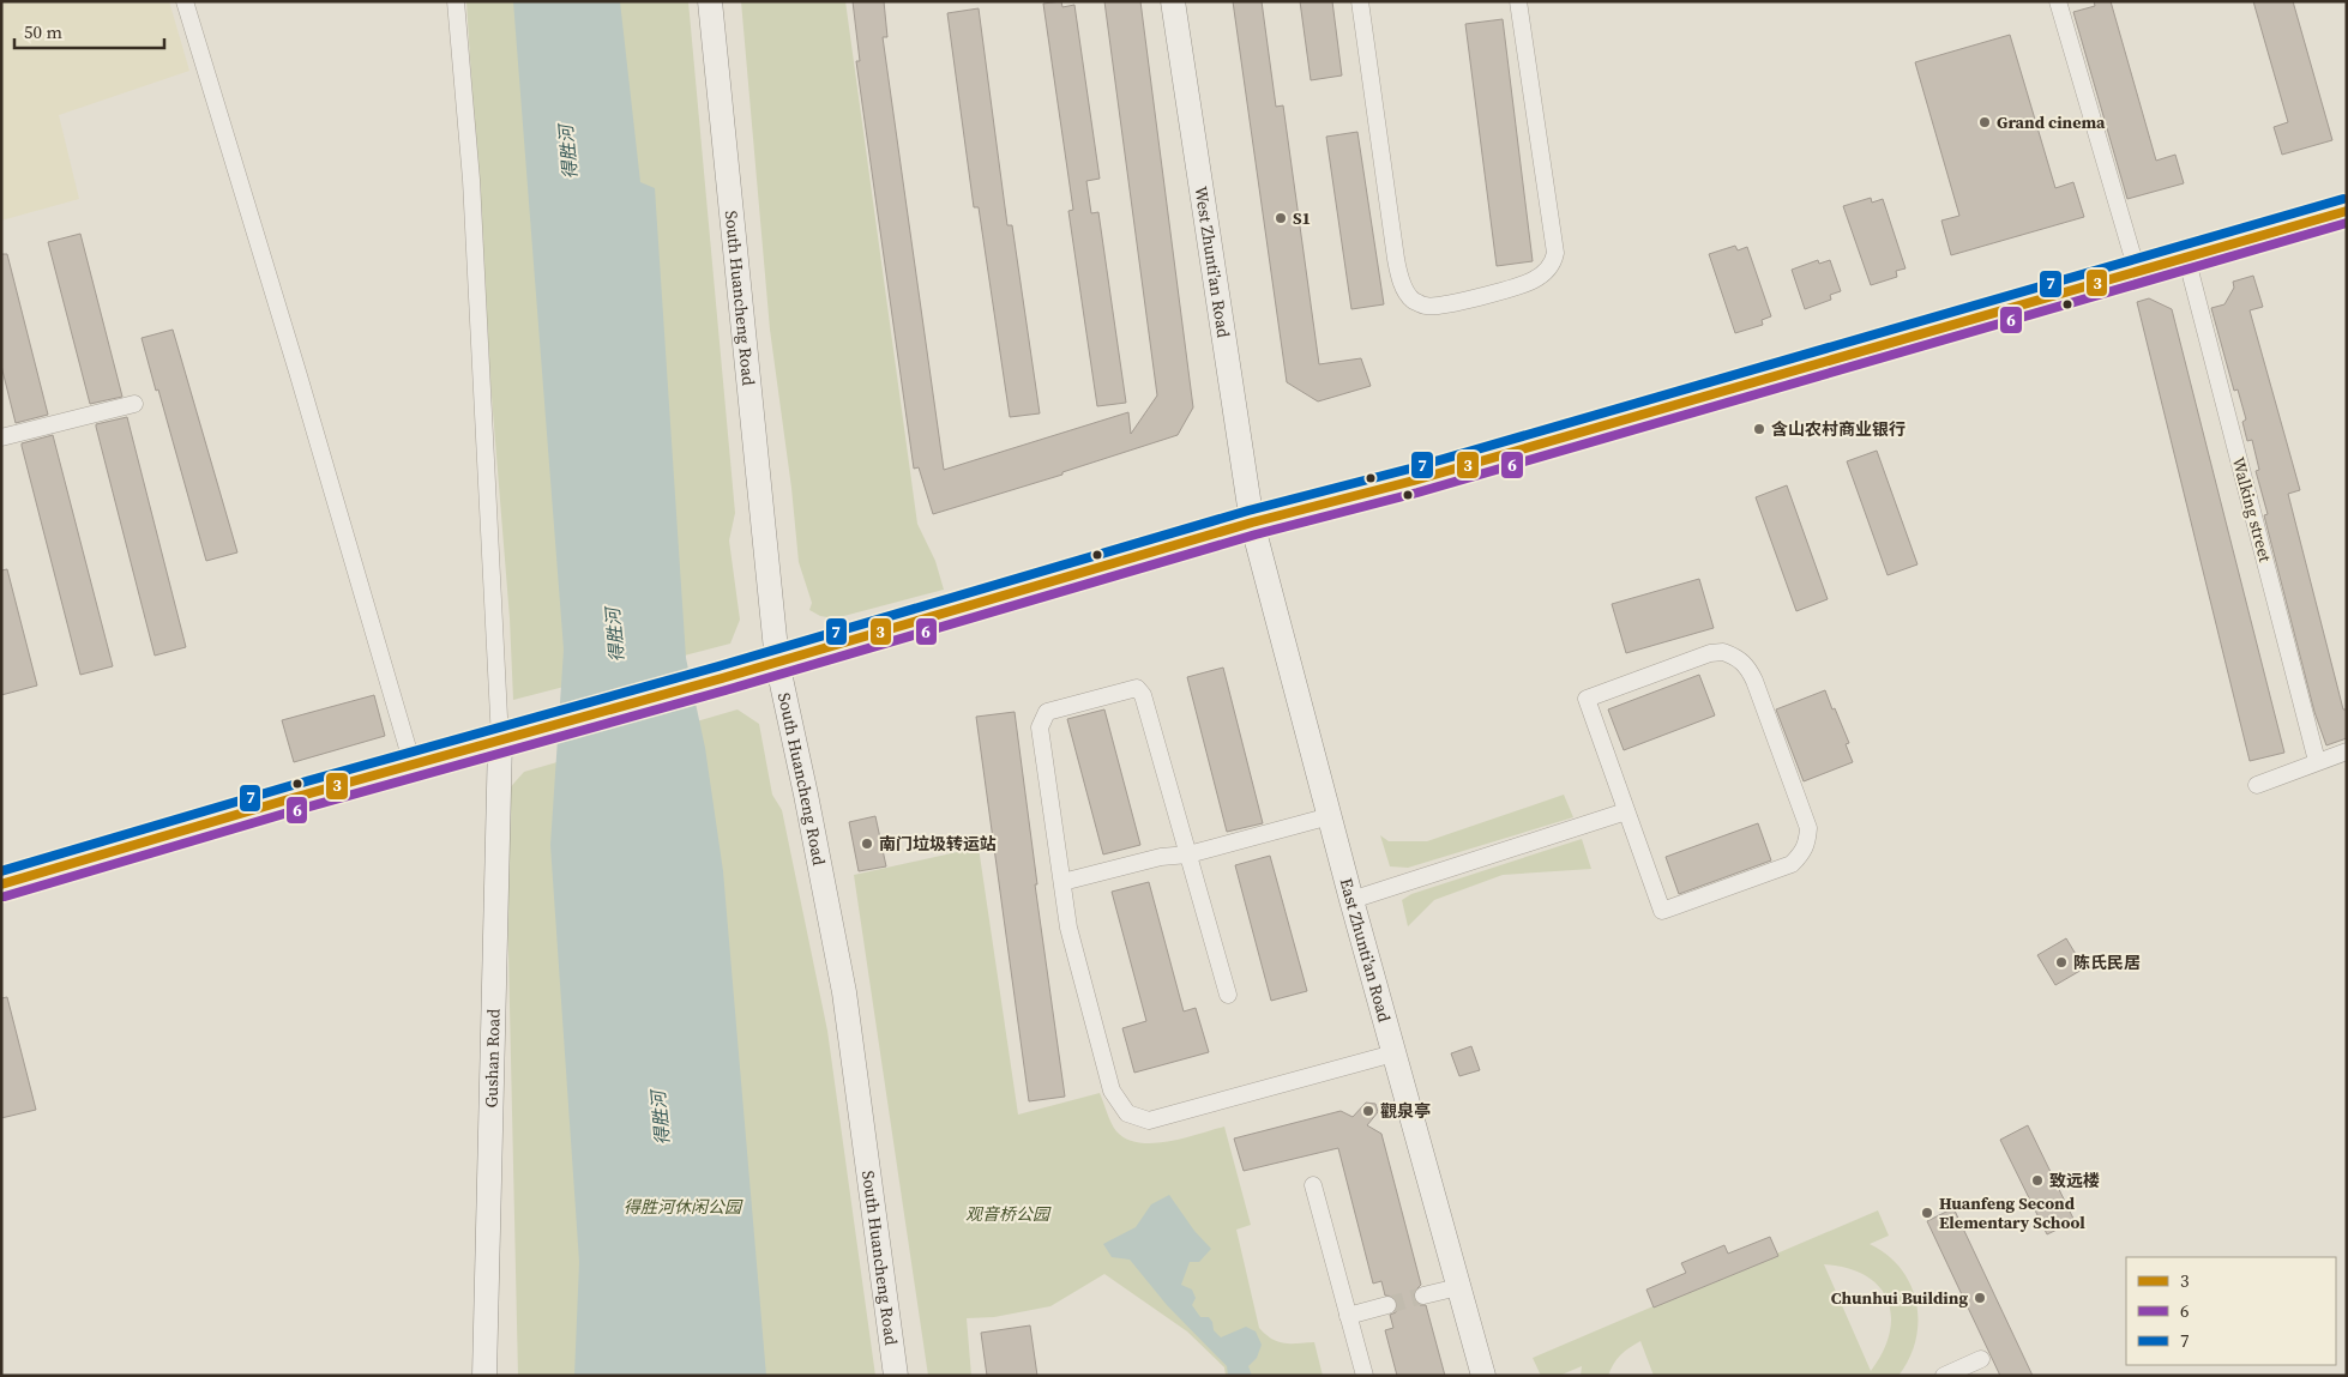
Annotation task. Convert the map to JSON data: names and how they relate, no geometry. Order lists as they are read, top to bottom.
{
  "streets": {
    "main road": [
      "West Zhunti'an Road",
      "South Huancheng Road",
      "East Zhunti'an Road",
      "Gushan Road"
    ],
    "street": ["Walking street"]
  },
  "crossings": [
    ["West Zhunti'an Road", "East Zhunti'an Road"]
  ],
  "water": ["得胜河"],
  "parks": ["得胜河休闲公园", "观音桥公园"],
  "places": [
    "Grand cinema",
    "S1",
    "含山农村商业银行",
    "南门垃圾转运站",
    "陈氏民居",
    "觀泉亭",
    "致远楼",
    "Huanfeng Second Elementary School",
    "Chunhui Building"
  ],
  "lines": ["transit line 7", "transit line 3", "transit line 6"],
  "legend": ["3", "6", "7"],
  "scale_bar": "50 m"
}
